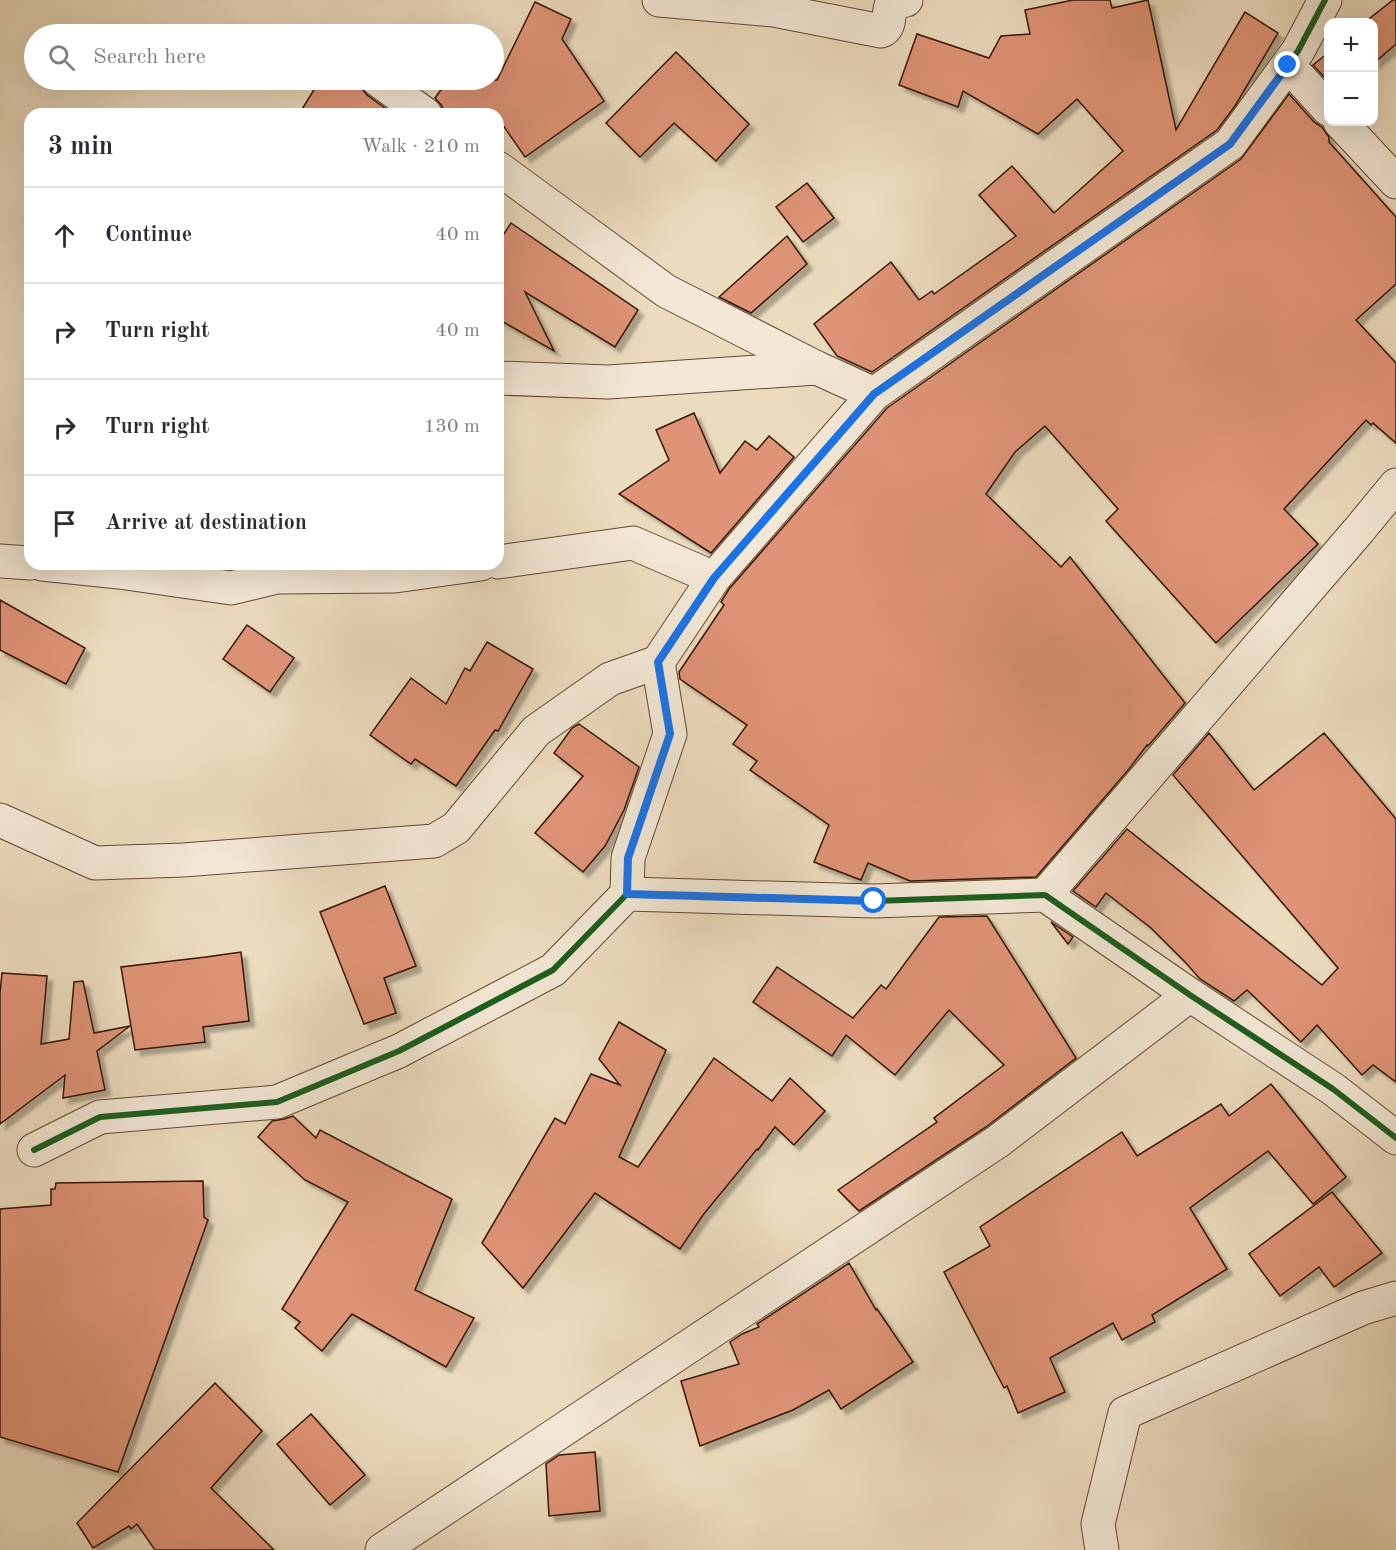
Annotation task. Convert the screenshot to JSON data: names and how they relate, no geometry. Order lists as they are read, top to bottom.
{
  "page": {
    "map_buttons": ["+", "−"],
    "search": "Search here",
    "heading": ["3 min", "Walk · 210 m"],
    "list": [
      ["Continue", "40 m"],
      ["Turn right", "40 m"],
      ["Turn right", "130 m"],
      "Arrive at destination"
    ]
  }
}
